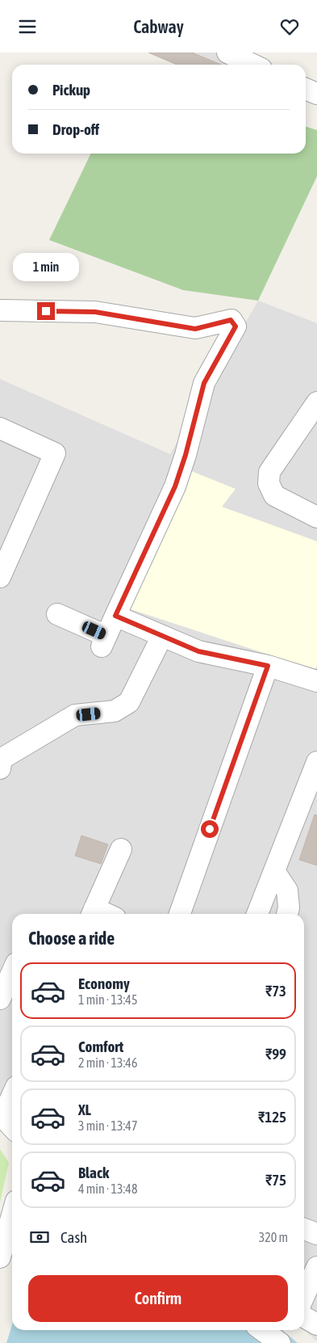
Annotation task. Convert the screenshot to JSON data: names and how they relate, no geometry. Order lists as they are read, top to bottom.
{
  "page": {
    "header": "Cabway",
    "banner": ["Pickup", "Drop-off"],
    "bubble": "1 min",
    "heading": "Choose a ride",
    "list": [
      {
        "name": "Economy",
        "note": "1 min · 13:45",
        "value": "₹73"
      },
      {
        "name": "Comfort",
        "note": "2 min · 13:46",
        "value": "₹99"
      },
      {
        "name": "XL",
        "note": "3 min · 13:47",
        "value": "₹125"
      },
      {
        "name": "Black",
        "note": "4 min · 13:48",
        "value": "₹75"
      }
    ],
    "pay": ["Cash", "320 m"],
    "buttons": "Confirm"
  }
}
